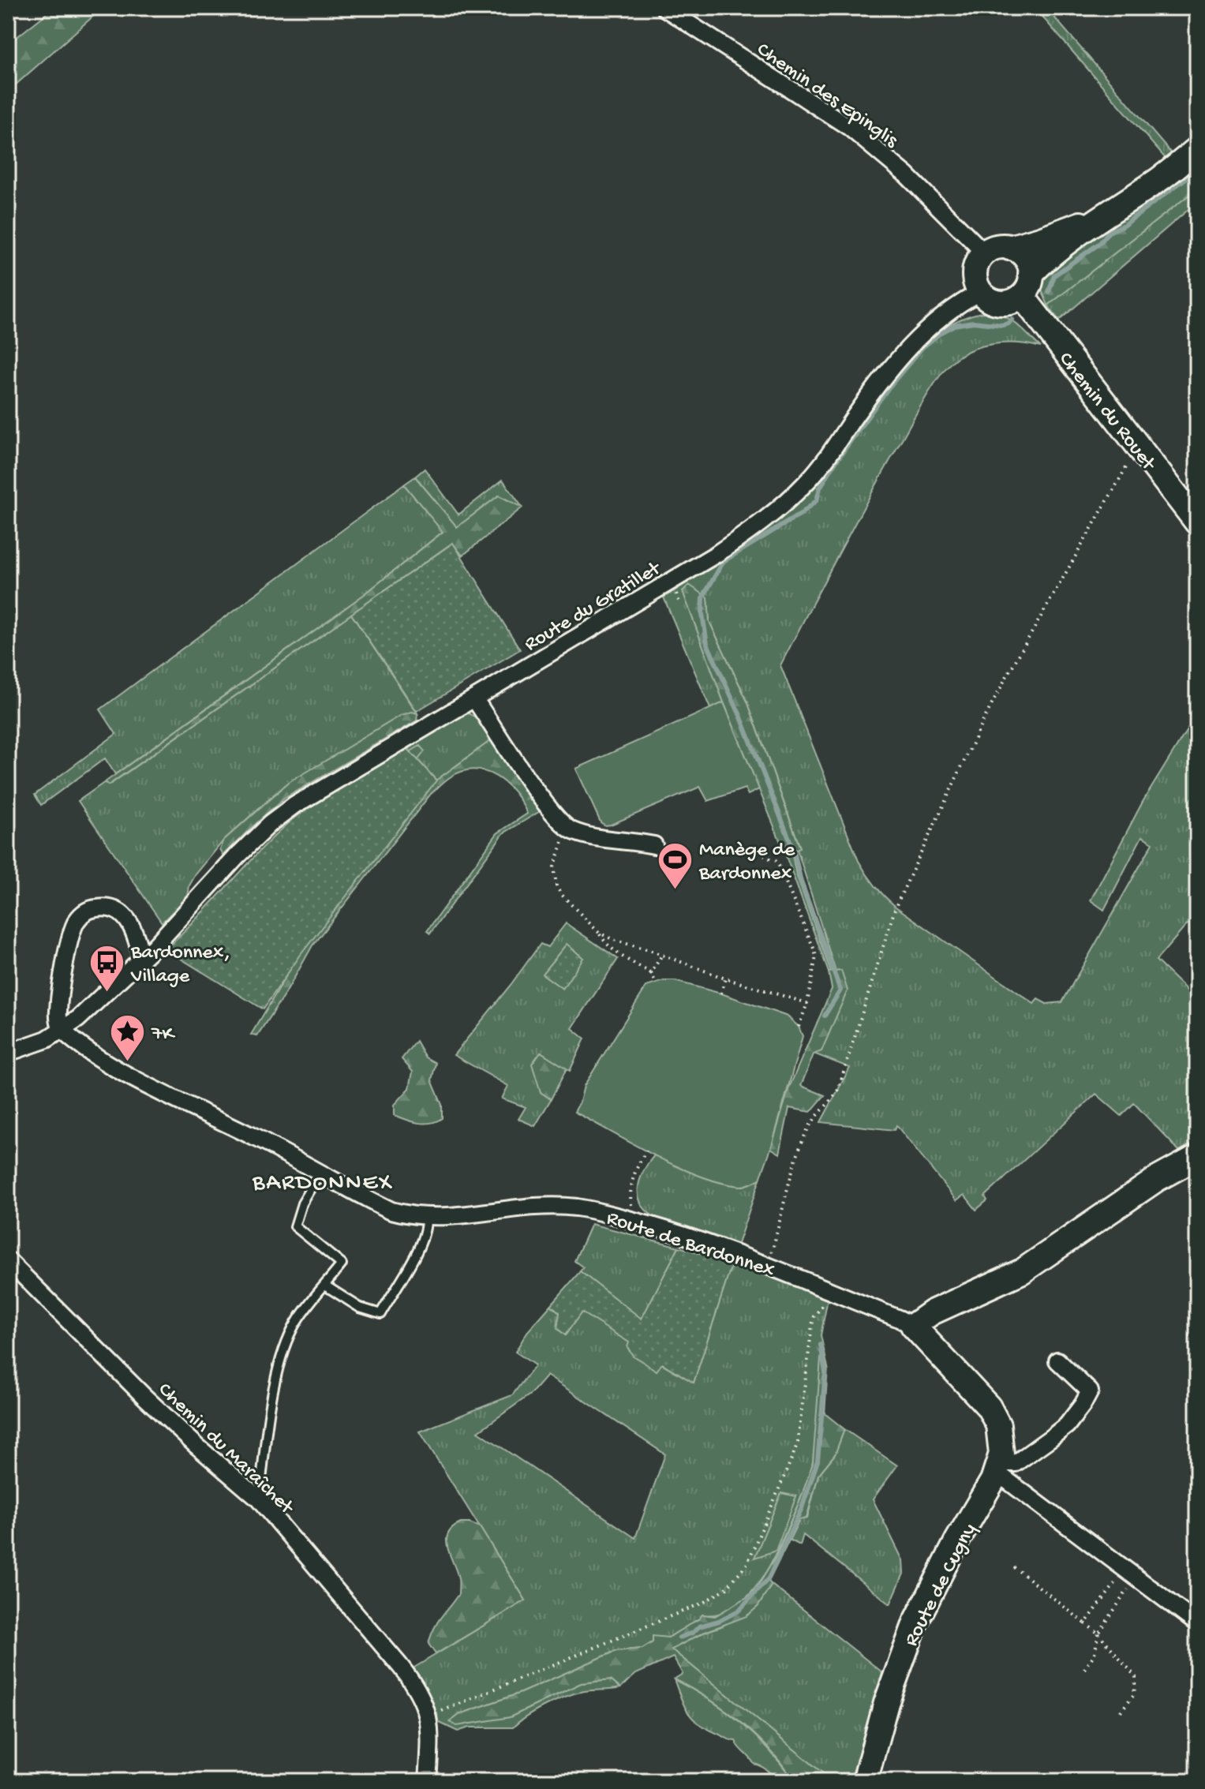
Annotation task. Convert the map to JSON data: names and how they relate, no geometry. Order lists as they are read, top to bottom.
{
  "streets": {
    "street": [
      "Chemin des Epinglis",
      "Chemin du Rouet",
      "Route du Gratillet",
      "Route de Bardonnex",
      "Chemin du Maraîchet",
      "Route de Cugny"
    ]
  },
  "crossings": [
    ["Chemin des Epinglis", "Chemin du Rouet"],
    ["Chemin des Epinglis", "Route du Gratillet"],
    ["Chemin du Rouet", "Route du Gratillet"],
    ["Route du Gratillet", "Route de Bardonnex"],
    ["Route de Bardonnex", "Route de Cugny"]
  ],
  "districts": ["BARDONNEX"],
  "places": {
    "sports": ["Manège de Bardonnex"],
    "bus stop": ["Bardonnex, Village"],
    "place": ["7K"]
  }
}
